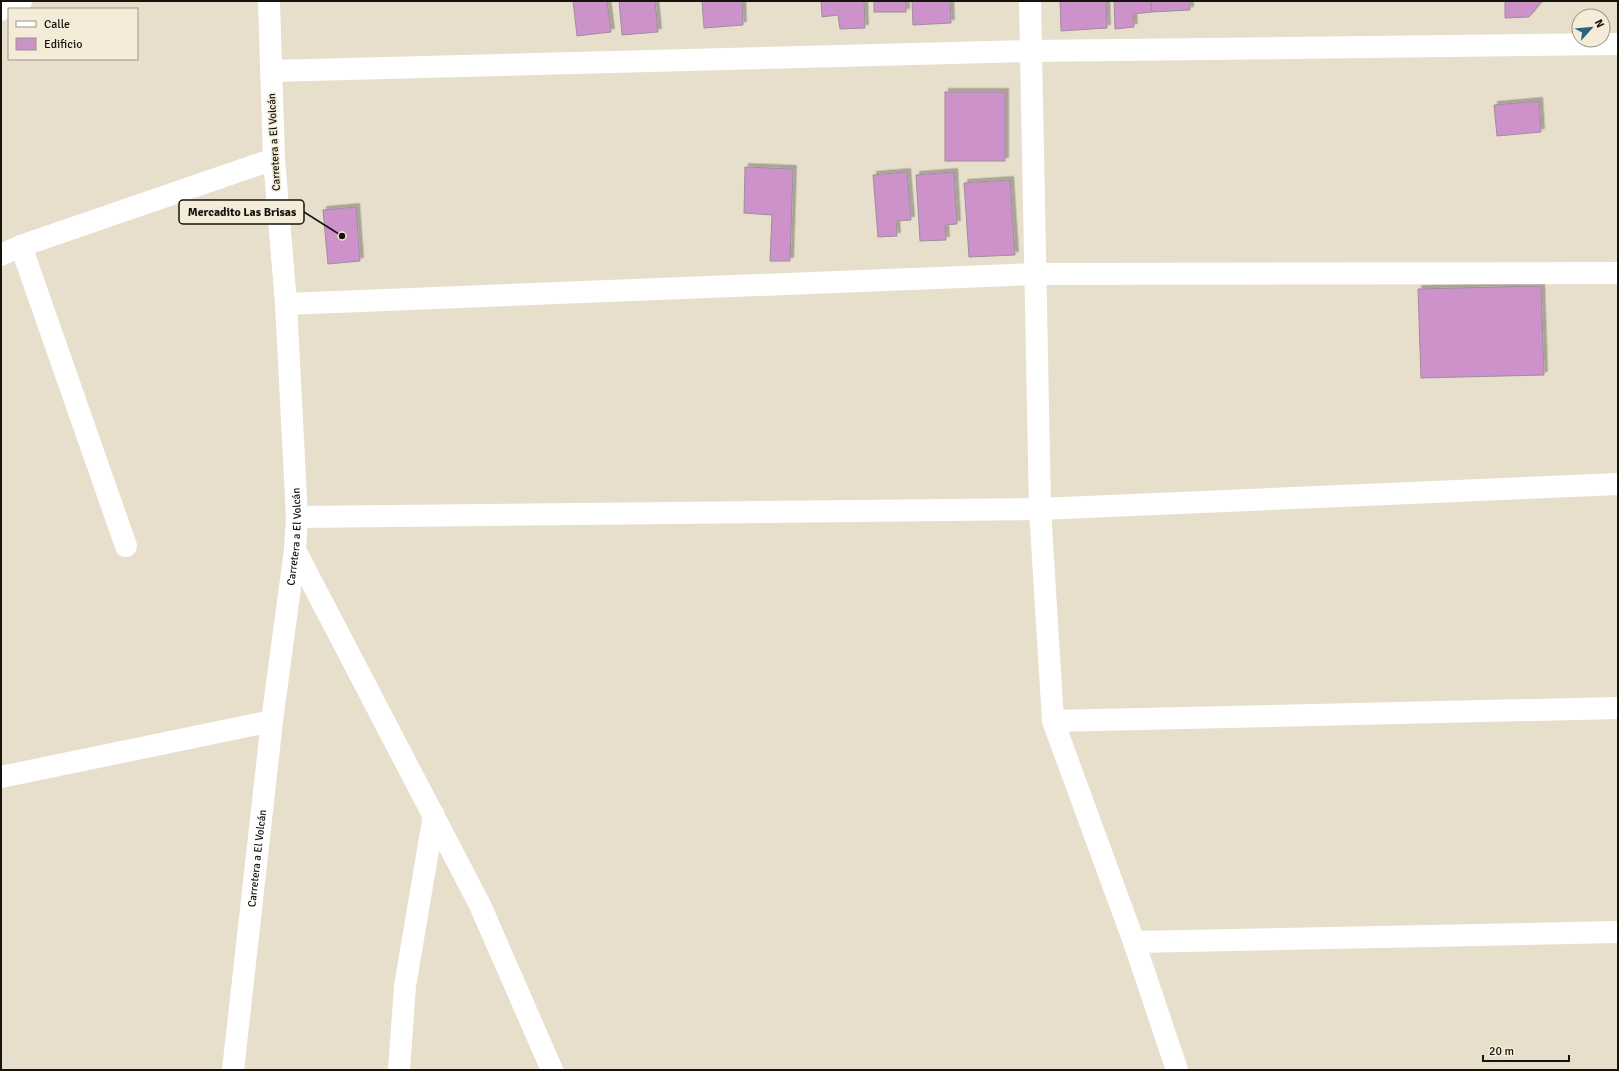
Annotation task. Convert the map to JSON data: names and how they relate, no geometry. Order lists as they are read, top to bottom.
{
  "streets": {
    "street": ["Carretera a El Volcán"]
  },
  "places": ["Mercadito Las Brisas"],
  "legend": ["Calle", "Edificio"],
  "scale_bar": "20 m",
  "north": "top right"
}
